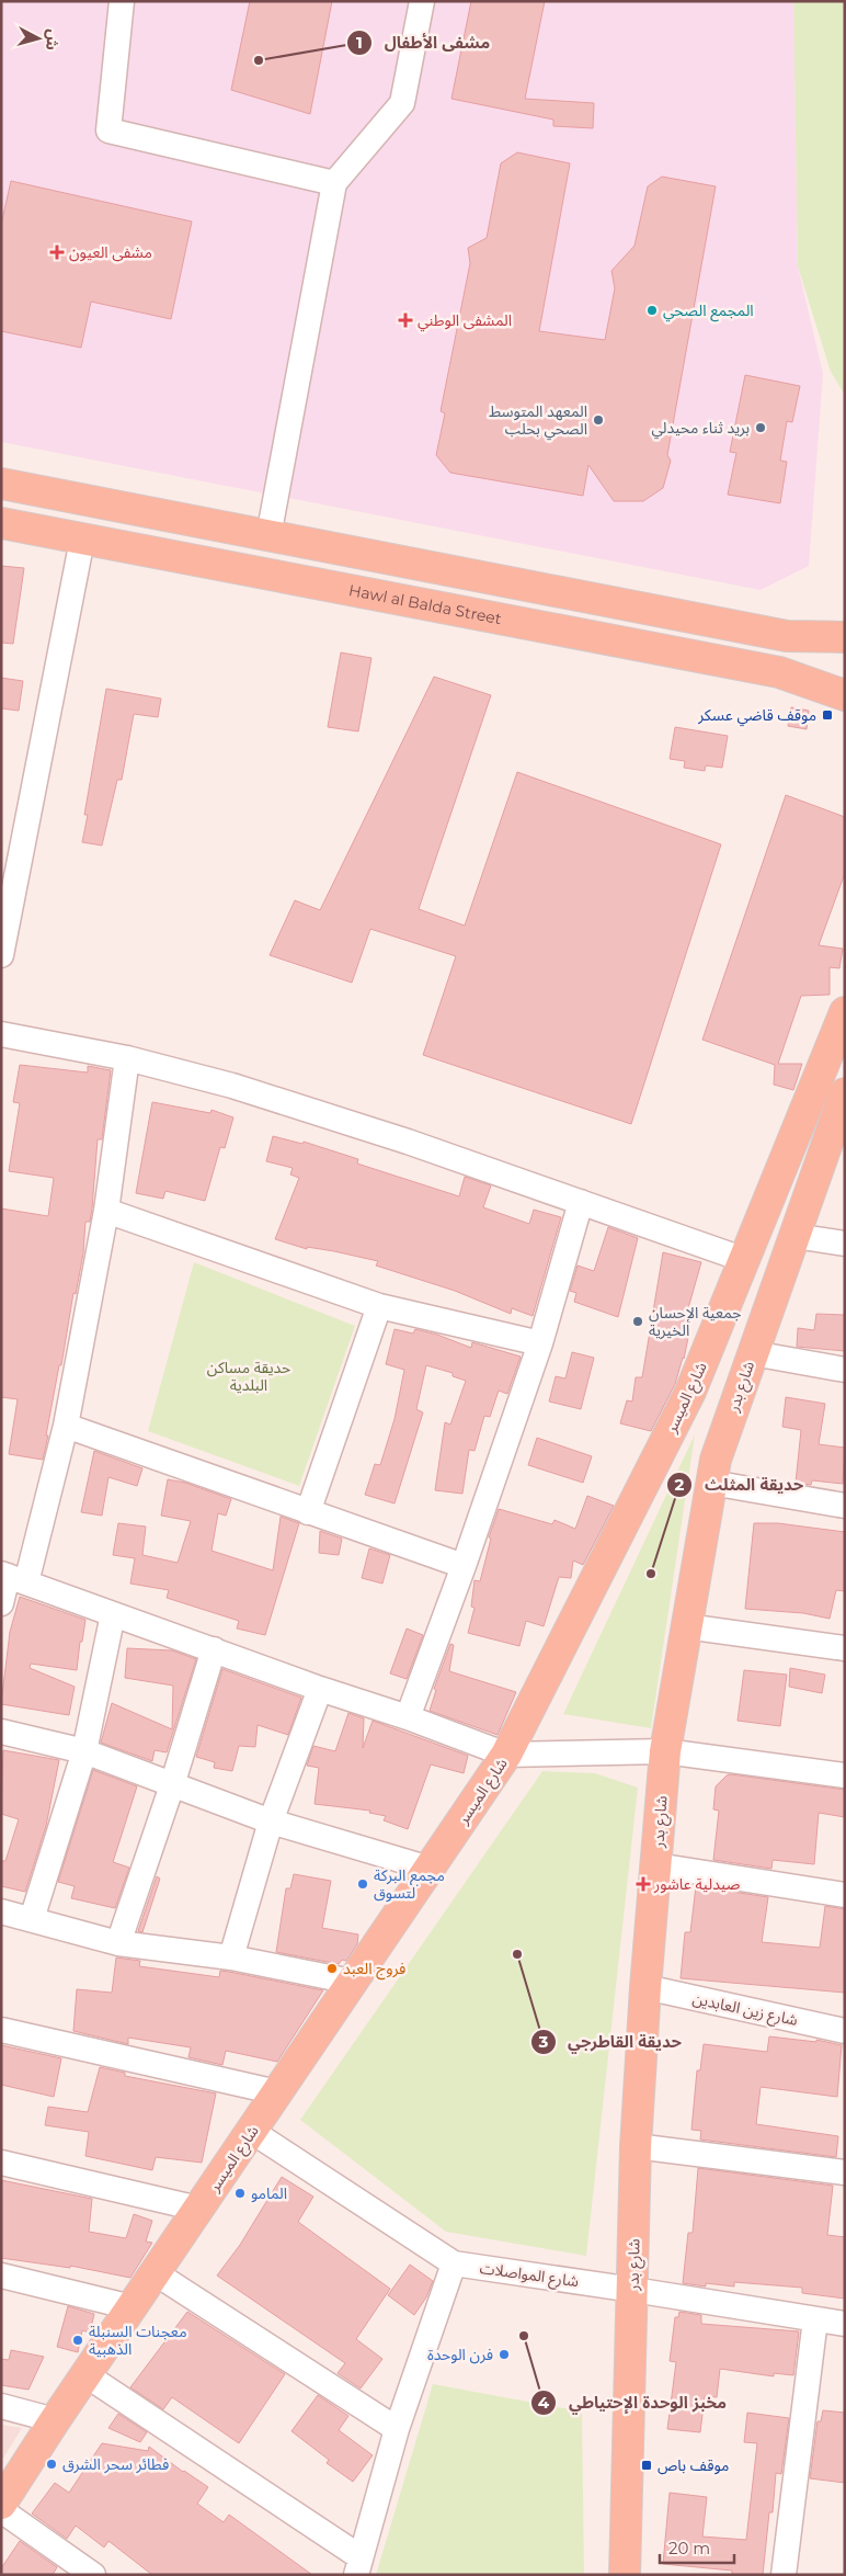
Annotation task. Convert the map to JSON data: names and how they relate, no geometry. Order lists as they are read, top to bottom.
{
  "streets": {
    "main road": ["Hawl al Balda Street", "شارع بدر", "شارع الميسر"],
    "street": ["شارع زين العابدين", "شارع المواصلات"]
  },
  "crossings": [
    ["شارع بدر", "شارع زين العابدين"],
    ["شارع بدر", "شارع المواصلات"],
    ["شارع الميسر", "شارع المواصلات"]
  ],
  "parks": ["حديقة مساكن البلدية"],
  "places": {
    "other": [
      "مشفى الأطفال",
      "المجمع الصحي",
      "المعهد المتوسط الصحي بحلب",
      "بريد ثناء محيدلي",
      "جمعية الإحسان الخيرية",
      "حديقة المثلث",
      "مجمع البركة لتسوق",
      "حديقة القاطرجي",
      "فروج العبد",
      "المامو",
      "مخبز الوحدة الإحتياطي",
      "معجنات السنبلة الذهبية",
      "فرن الوحدة",
      "فطائر سحر الشرق"
    ],
    "health": ["مشفى العيون", "المشفى الوطني", "صيدلية عاشور"],
    "transit": ["موقف قاضي عسكر", "موقف باص"]
  },
  "scale_bar": "20 m",
  "north": "right"
}
